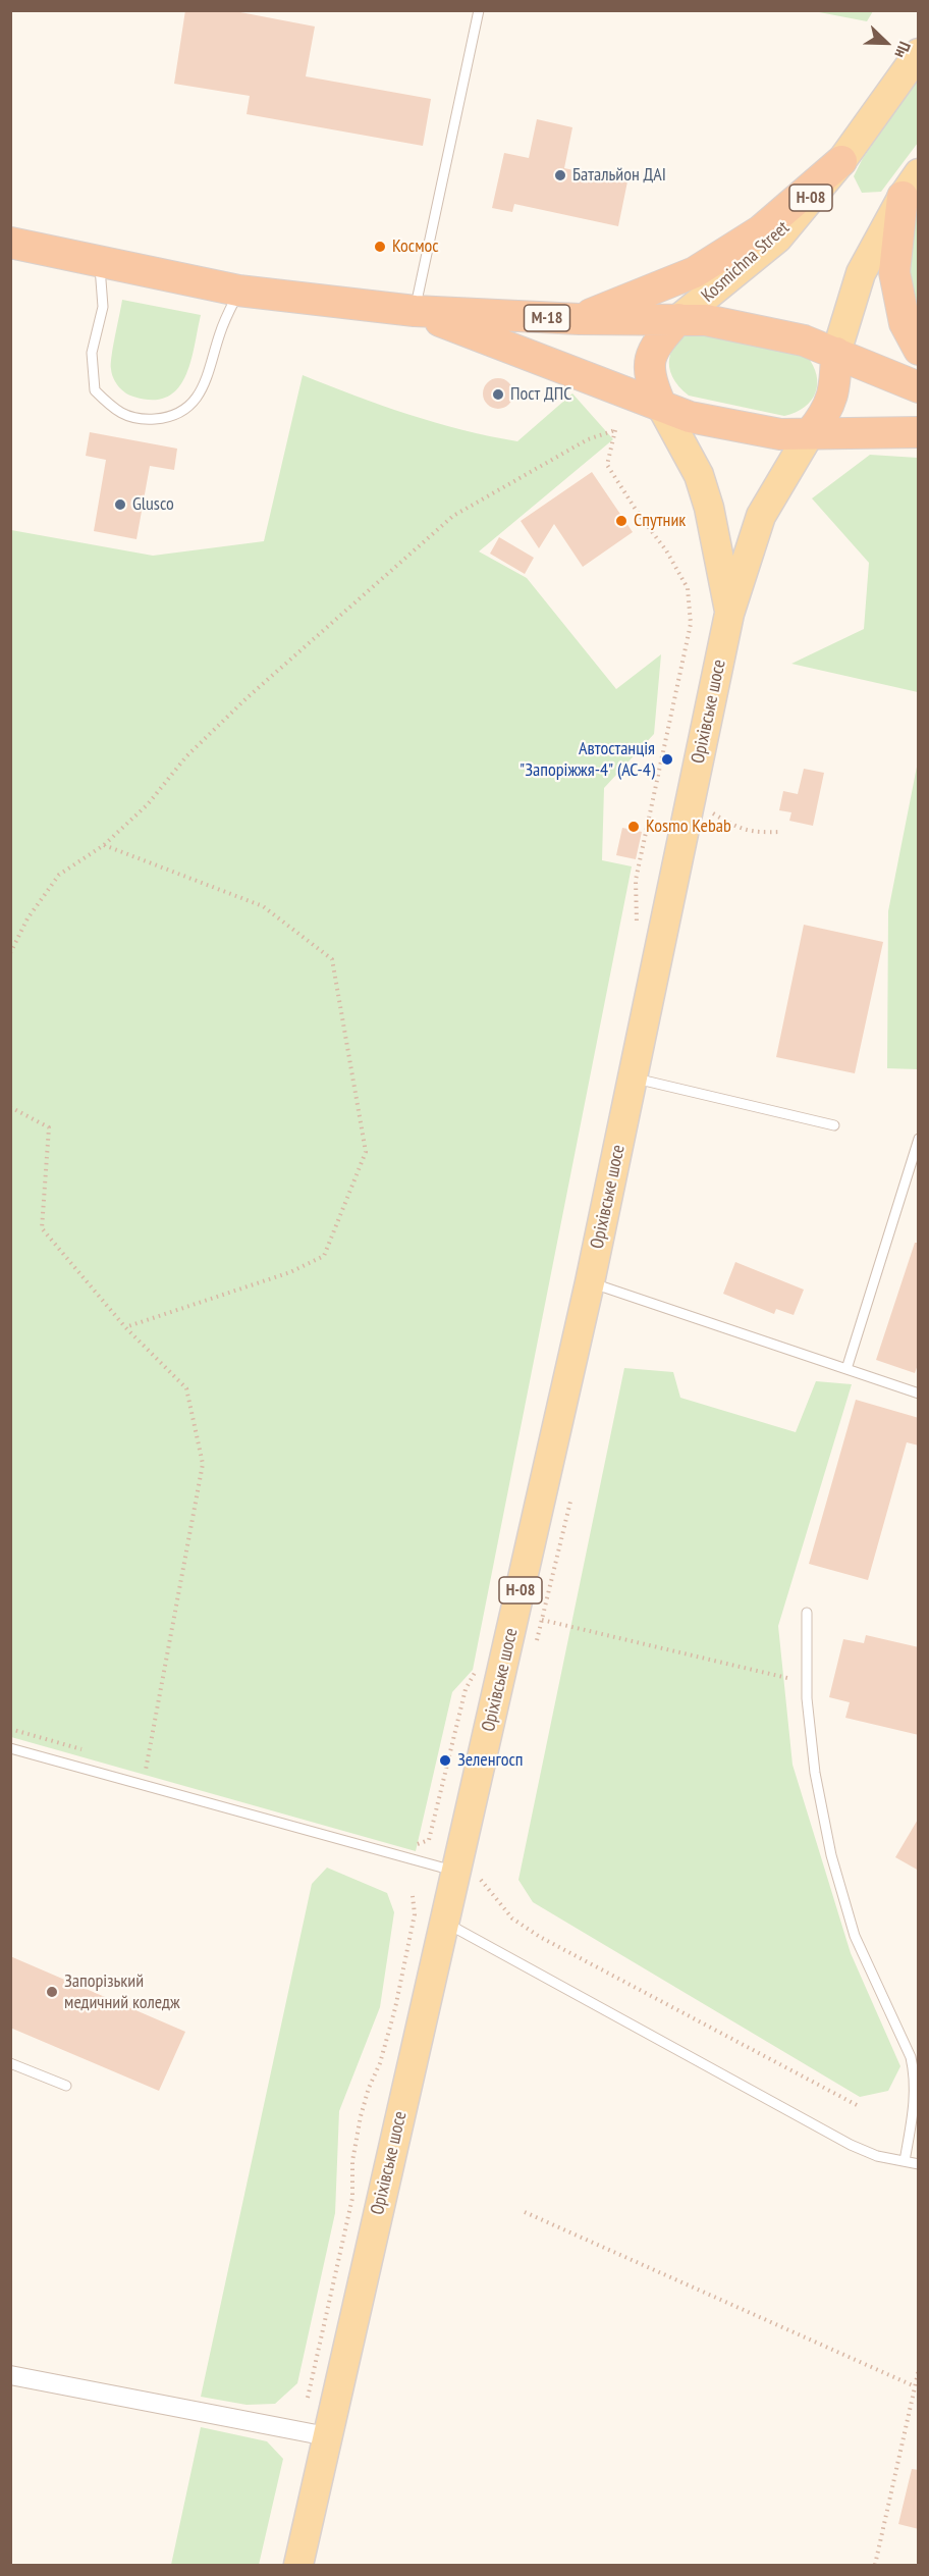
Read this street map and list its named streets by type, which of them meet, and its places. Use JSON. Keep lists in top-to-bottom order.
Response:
{
  "streets": {
    "highway": ["Н-08", "М-18"],
    "main road": ["Kosmichna Street", "Оріхівське шосе"]
  },
  "crossings": [
    ["Н-08", "Kosmichna Street"],
    ["Н-08", "М-18"],
    ["Н-08", "Оріхівське шосе"],
    ["Kosmichna Street", "М-18"],
    ["М-18", "Оріхівське шосе"]
  ],
  "places": [
    "Батальйон ДАI",
    "Космос",
    "Пост ДПС",
    "Glusco",
    "Спутник",
    "Автостанція \"Запоріжжя-4\" (АС-4)",
    "Kosmo Kebab",
    "Зеленгосп",
    "Запорізький медичний коледж"
  ],
  "north": "bottom right"
}
